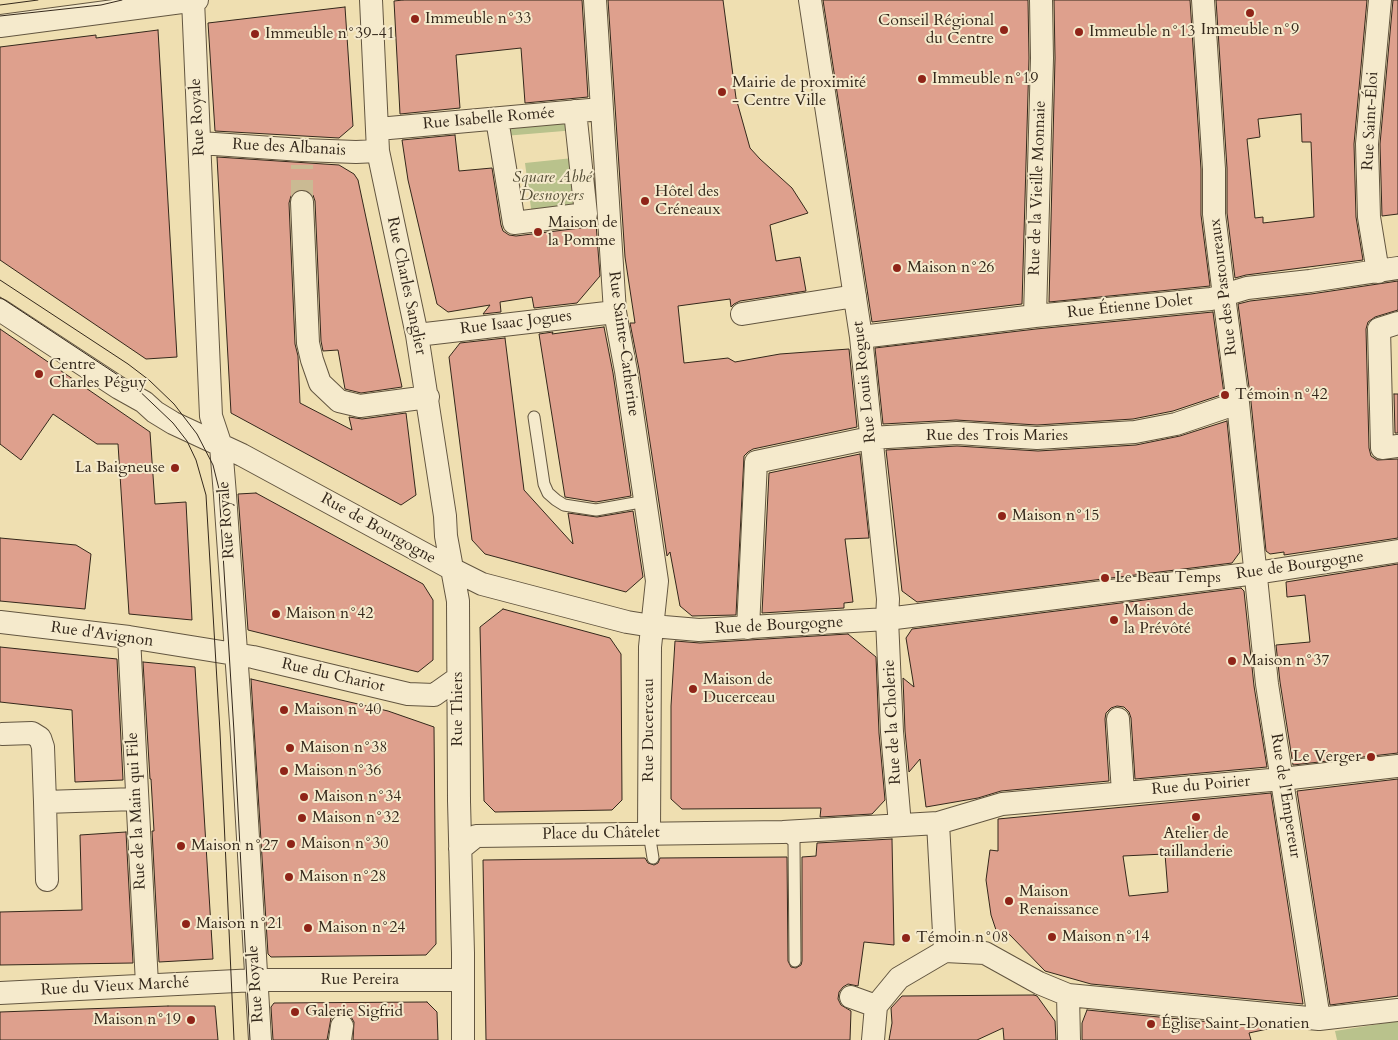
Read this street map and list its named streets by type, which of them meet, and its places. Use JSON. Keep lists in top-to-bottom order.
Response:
{
  "streets": {
    "street": [
      "Rue Royale",
      "Rue Isabelle Romée",
      "Rue Saint-Éloi",
      "Rue des Albanais",
      "Rue de la Vieille Monnaie",
      "Rue Charles Sanglier",
      "Rue des Pastoureaux",
      "Rue Étienne Dolet",
      "Rue Isaac Jogues",
      "Rue Sainte-Catherine",
      "Rue Louis Roguet",
      "Rue des Trois Maries",
      "Rue de Bourgogne",
      "Rue d'Avignon",
      "Rue du Chariot",
      "Rue Thiers",
      "Rue de la Cholerie",
      "Rue Ducerceau",
      "Rue du Poirier",
      "Rue de l'Empereur",
      "Rue de la Main qui File",
      "Place du Châtelet",
      "Rue Pereira",
      "Rue du Vieux Marché"
    ]
  },
  "crossings": [
    ["Rue Royale", "Rue des Albanais"],
    ["Rue Royale", "Rue de Bourgogne"],
    ["Rue Royale", "Rue du Chariot"],
    ["Rue Royale", "Rue Pereira"],
    ["Rue Isabelle Romée", "Rue des Albanais"],
    ["Rue Isabelle Romée", "Rue Charles Sanglier"],
    ["Rue Isabelle Romée", "Rue Sainte-Catherine"],
    ["Rue Saint-Éloi", "Rue Étienne Dolet"],
    ["Rue des Albanais", "Rue Charles Sanglier"],
    ["Rue de la Vieille Monnaie", "Rue Étienne Dolet"],
    ["Rue Charles Sanglier", "Rue Isaac Jogues"],
    ["Rue Charles Sanglier", "Rue de Bourgogne"],
    ["Rue Charles Sanglier", "Rue Thiers"],
    ["Rue des Pastoureaux", "Rue Étienne Dolet"],
    ["Rue des Pastoureaux", "Rue des Trois Maries"],
    ["Rue des Pastoureaux", "Rue de Bourgogne"],
    ["Rue des Pastoureaux", "Rue de l'Empereur"],
    ["Rue Étienne Dolet", "Rue Louis Roguet"],
    ["Rue Isaac Jogues", "Rue Sainte-Catherine"],
    ["Rue Sainte-Catherine", "Rue de Bourgogne"],
    ["Rue Sainte-Catherine", "Rue Ducerceau"],
    ["Rue Louis Roguet", "Rue des Trois Maries"],
    ["Rue Louis Roguet", "Rue de Bourgogne"],
    ["Rue Louis Roguet", "Rue de la Cholerie"],
    ["Rue des Trois Maries", "Rue de Bourgogne"],
    ["Rue de Bourgogne", "Rue Thiers"],
    ["Rue de Bourgogne", "Rue de la Cholerie"],
    ["Rue de Bourgogne", "Rue Ducerceau"],
    ["Rue de Bourgogne", "Rue de l'Empereur"],
    ["Rue d'Avignon", "Rue du Chariot"],
    ["Rue d'Avignon", "Rue de la Main qui File"],
    ["Rue du Chariot", "Rue Thiers"],
    ["Rue Thiers", "Place du Châtelet"],
    ["Rue de la Cholerie", "Place du Châtelet"],
    ["Rue Ducerceau", "Place du Châtelet"],
    ["Rue du Poirier", "Rue de l'Empereur"],
    ["Rue du Poirier", "Place du Châtelet"],
    ["Rue de la Main qui File", "Rue du Vieux Marché"],
    ["Rue Pereira", "Rue du Vieux Marché"]
  ],
  "parks": ["Square Abbé Desnoyers"],
  "places": [
    "Immeuble n°9",
    "Immeuble n°33",
    "Conseil Régional du Centre",
    "Immeuble n°13",
    "Immeuble n°39-41",
    "Immeuble n°19",
    "Mairie de proximité - Centre Ville",
    "Hôtel des Créneaux",
    "Maison de la Pomme",
    "Maison n°26",
    "Centre Charles Péguy",
    "Témoin n°42",
    "La Baigneuse",
    "Maison n°15",
    "Le Beau Temps",
    "Maison n°42",
    "Maison de la Prévôté",
    "Maison n°37",
    "Maison de Ducerceau",
    "Maison n°40",
    "Maison n°38",
    "Le Verger",
    "Maison n°36",
    "Maison n°34",
    "Atelier de taillanderie",
    "Maison n°32",
    "Maison n°30",
    "Maison n°27",
    "Maison n°28",
    "Maison Renaissance",
    "Maison n°21",
    "Maison n°24",
    "Maison n°14",
    "Témoin n°08",
    "Galerie Sigfrid",
    "Maison n°19",
    "Église Saint-Donatien"
  ]
}
